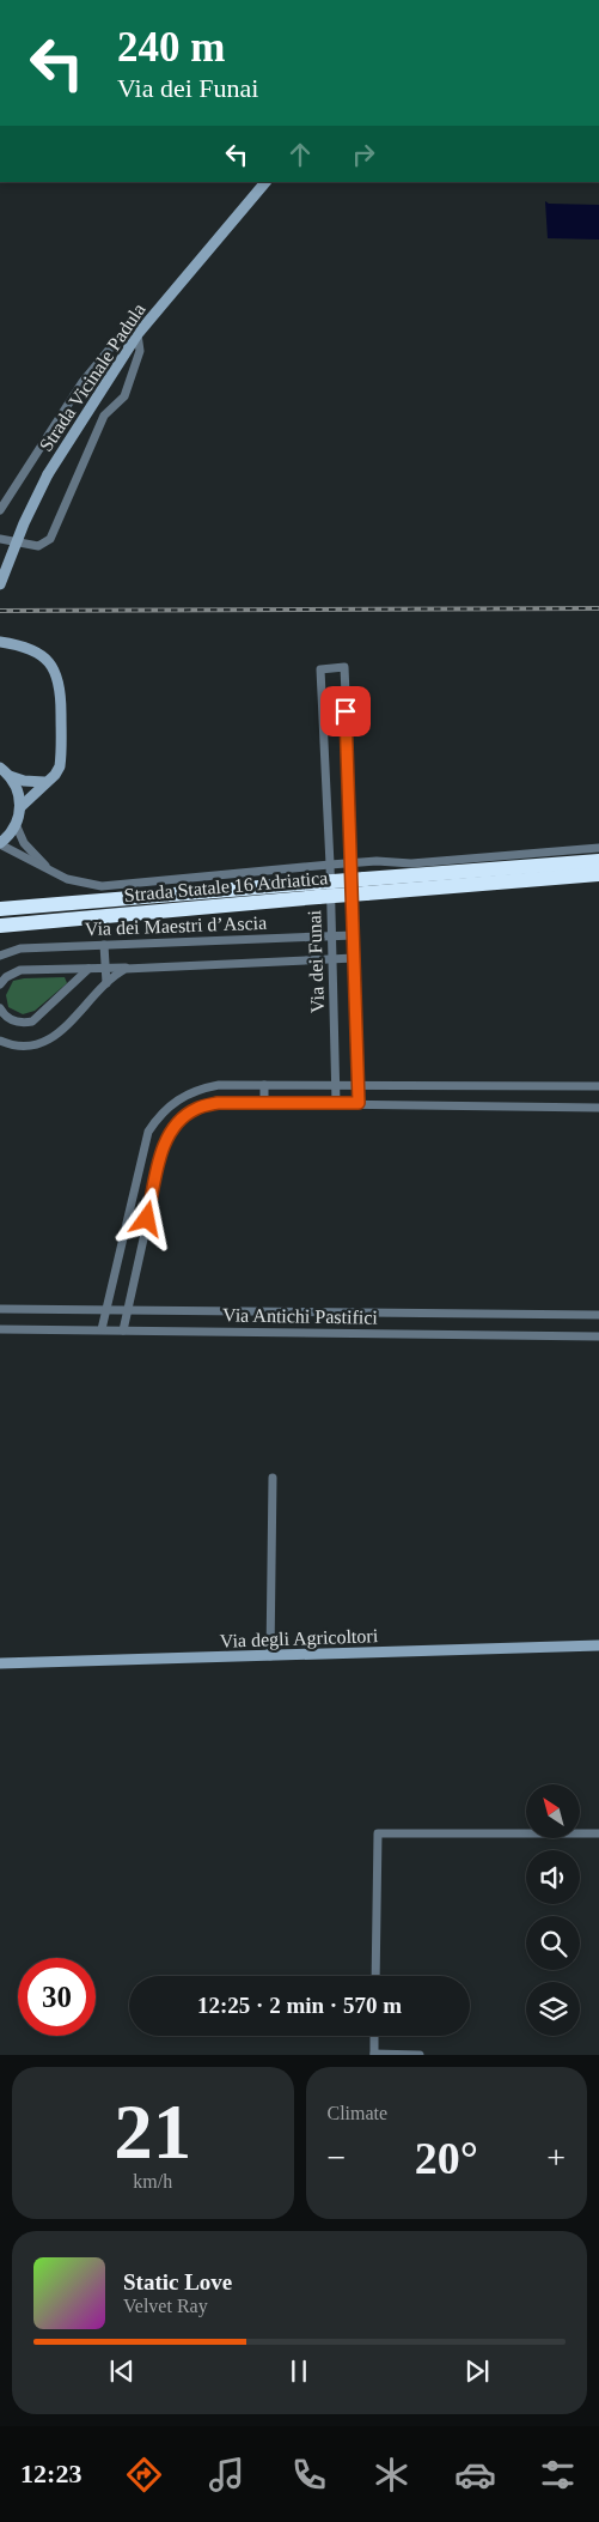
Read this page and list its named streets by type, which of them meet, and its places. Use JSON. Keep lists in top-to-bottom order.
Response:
{
  "streets": {
    "highway": ["Strada Statale 16 Adriatica"],
    "street": [
      "Strada Vicinale Padula",
      "Via dei Maestri d’Ascia",
      "Via dei Funai",
      "Via Antichi Pastifici",
      "Via degli Agricoltori"
    ]
  },
  "crossings": [
    ["Via dei Maestri d’Ascia", "Via dei Funai"]
  ],
  "north": "top left",
  "page": {
    "turn": ["240 m", "Via dei Funai"],
    "limit": "30",
    "trip": "12:25 · 2 min · 570 m",
    "tile": [
      ["21", "km/h"],
      "Climate"
    ],
    "heat": ["−", "20°", "+"],
    "song": ["Static Love", "Velvet Ray"],
    "tabs": "12:23"
  }
}
